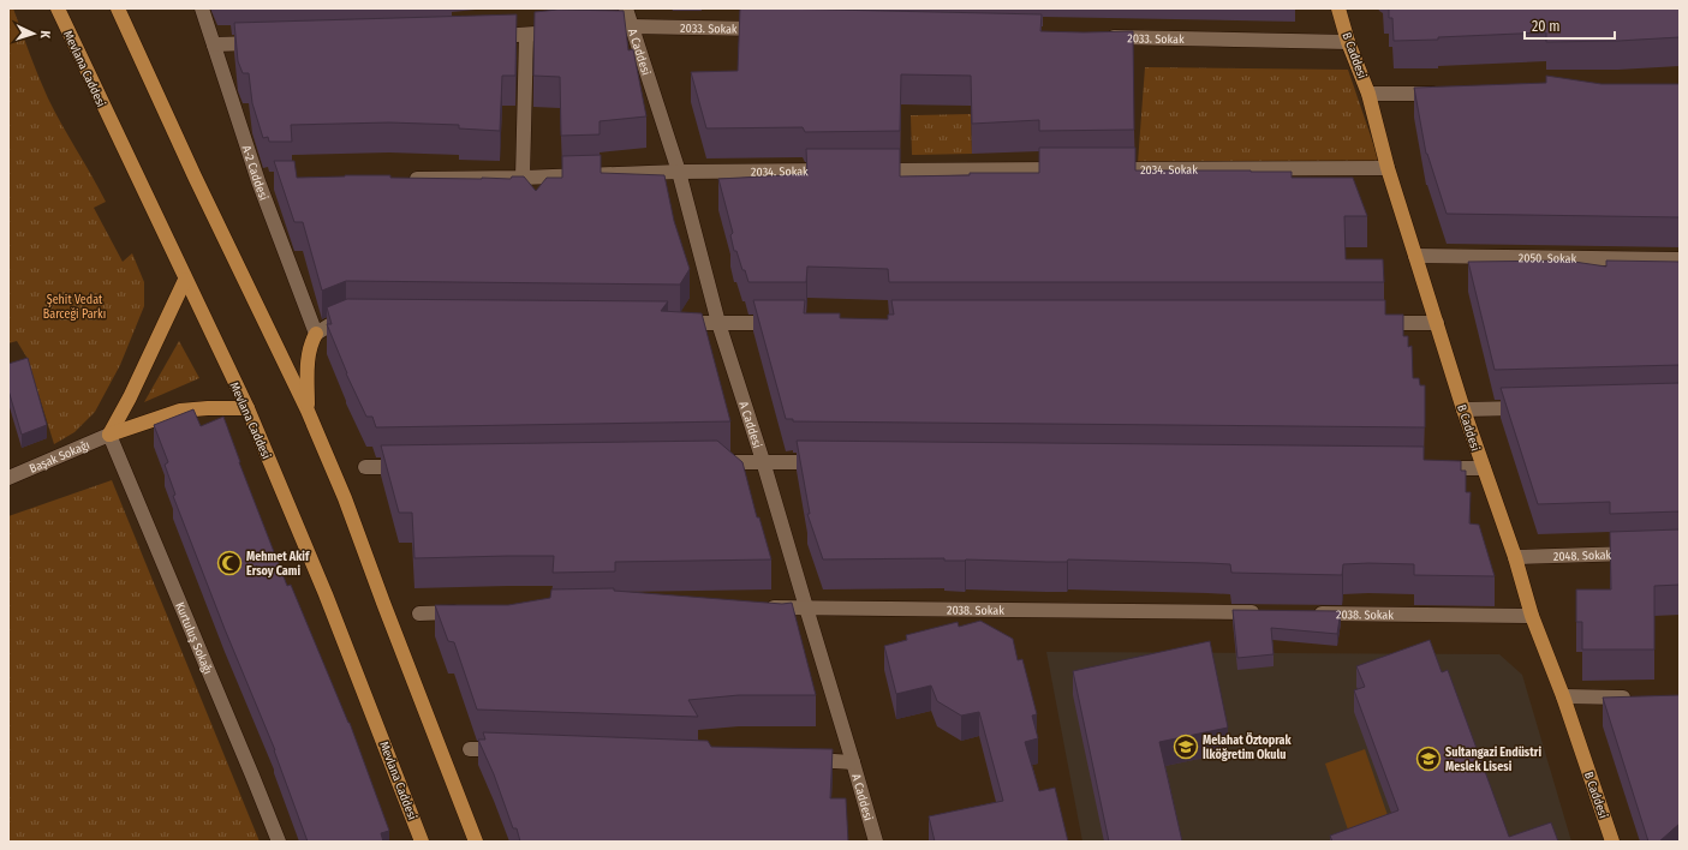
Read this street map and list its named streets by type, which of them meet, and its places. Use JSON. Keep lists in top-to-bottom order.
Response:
{
  "streets": {
    "main road": ["B Caddesi", "Mevlana Caddesi"],
    "street": [
      "2033. Sokak",
      "A Caddesi",
      "2034. Sokak",
      "A-2 Caddesi",
      "2050. Sokak",
      "Başak Sokağı",
      "2048. Sokak",
      "2038. Sokak",
      "Kurtuluş Sokağı"
    ]
  },
  "crossings": [
    ["2033. Sokak", "A Caddesi"],
    ["2033. Sokak", "B Caddesi"],
    ["A Caddesi", "2034. Sokak"],
    ["A Caddesi", "2038. Sokak"],
    ["B Caddesi", "2034. Sokak"],
    ["B Caddesi", "2050. Sokak"],
    ["B Caddesi", "2048. Sokak"],
    ["B Caddesi", "2038. Sokak"],
    ["Başak Sokağı", "Kurtuluş Sokağı"]
  ],
  "parks": ["Şehit Vedat Barceği Parkı"],
  "places": {
    "mosque": ["Mehmet Akif Ersoy Cami"],
    "school or university": ["Melahat Öztoprak İlköğretim Okulu", "Sultangazi Endüstri Meslek Lisesi"]
  },
  "scale_bar": "20 m",
  "north": "right"
}
